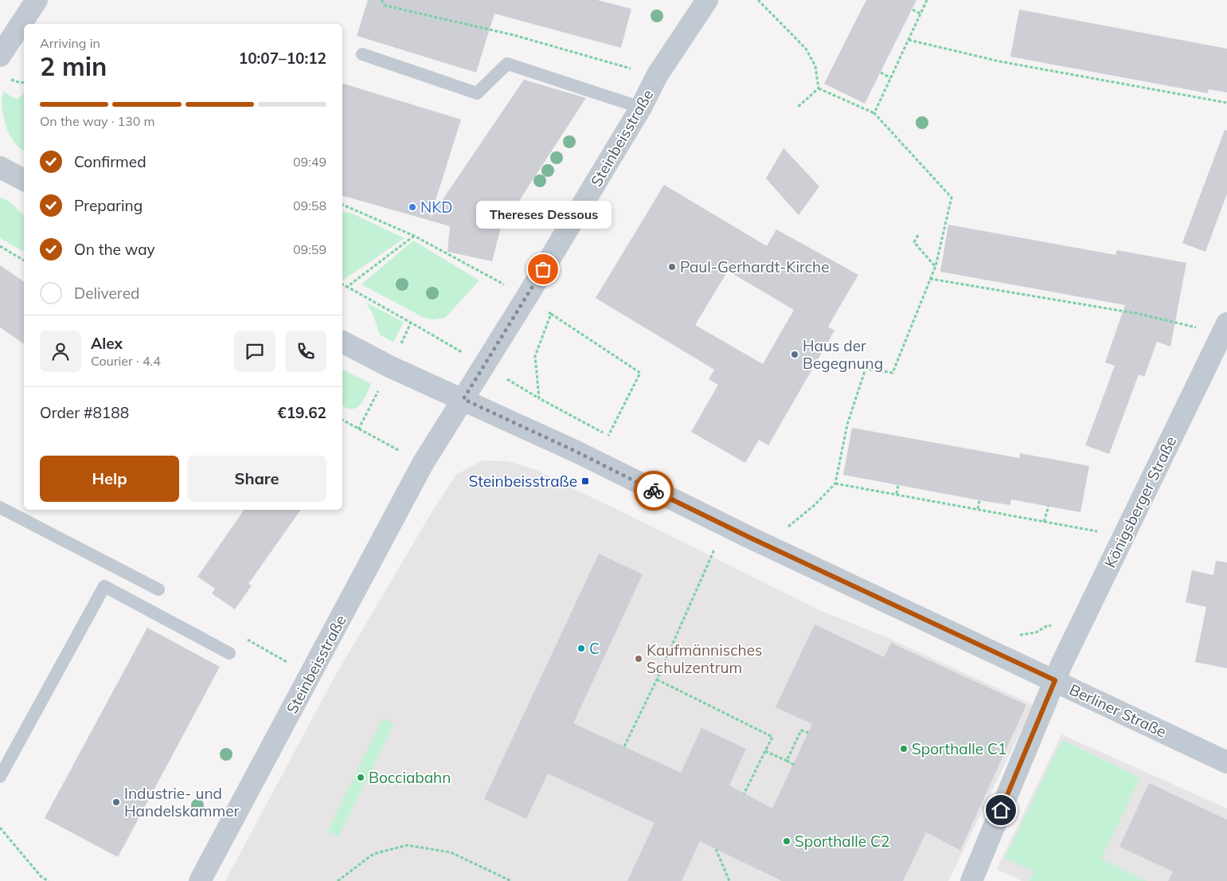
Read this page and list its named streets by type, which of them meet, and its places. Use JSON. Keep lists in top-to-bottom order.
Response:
{
  "streets": {
    "street": ["Steinbeisstraße", "Königsberger Straße", "Berliner Straße"]
  },
  "crossings": [
    ["Steinbeisstraße", "Berliner Straße"],
    ["Königsberger Straße", "Berliner Straße"]
  ],
  "places": {
    "other": [
      "NKD",
      "Paul-Gerhardt-Kirche",
      "Thereses Dessous",
      "Haus der Begegnung",
      "C",
      "Kaufmännisches Schulzentrum",
      "Sporthalle C1",
      "Bocciabahn",
      "Industrie- und Handelskammer",
      "Sporthalle C2"
    ],
    "transit": ["Steinbeisstraße"]
  },
  "page": {
    "heading": ["2 min", "Arriving in", "10:07–10:12"],
    "panel": [
      "Alex",
      "Courier · 4.4",
      "Order #8188",
      "€19.62"
    ],
    "bar": "On the way · 130 m",
    "list": [
      ["Confirmed", "09:49"],
      ["Preparing", "09:58"],
      ["On the way", "09:59"],
      "Delivered"
    ],
    "bubble": "Thereses Dessous",
    "buttons": ["Help", "Share"]
  }
}
